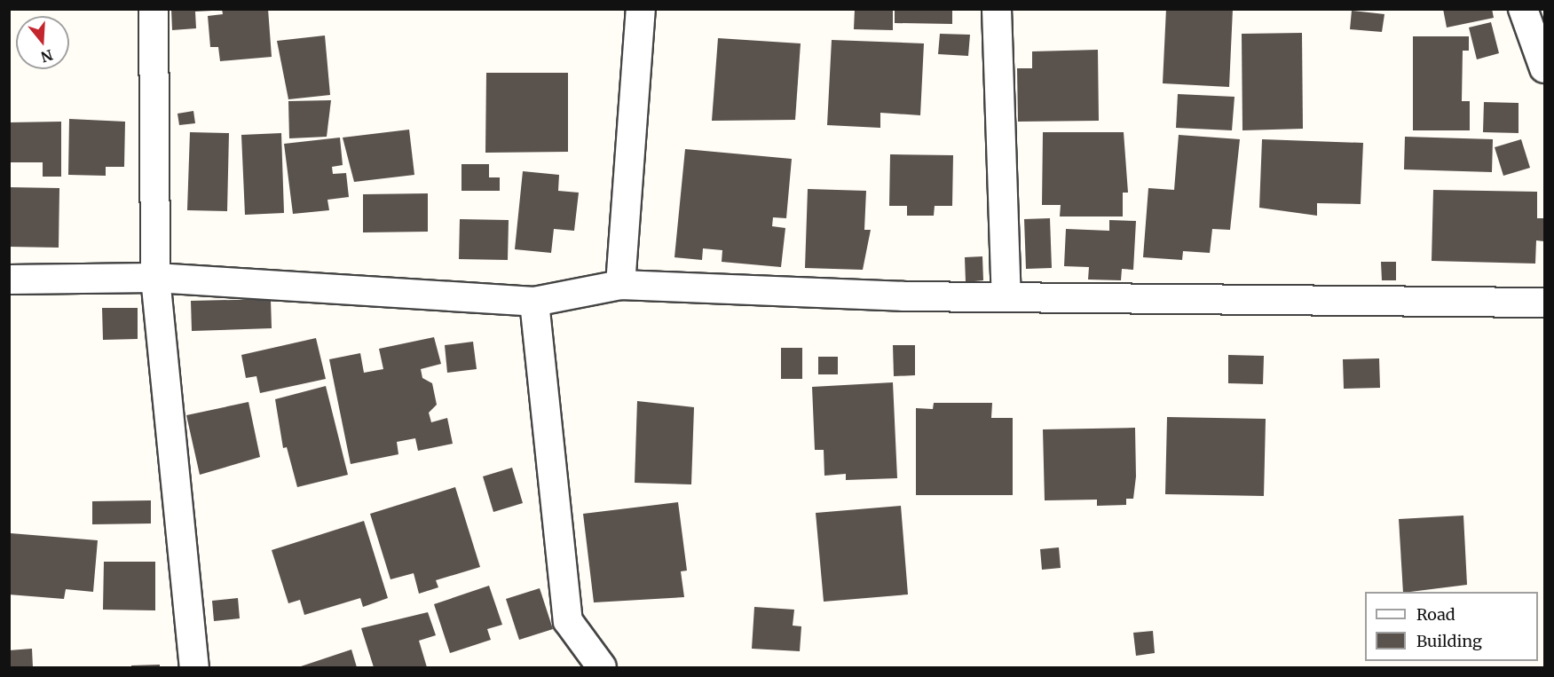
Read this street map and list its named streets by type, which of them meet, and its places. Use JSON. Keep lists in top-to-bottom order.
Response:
{
  "legend": ["Road", "Building"],
  "north": "bottom"
}
